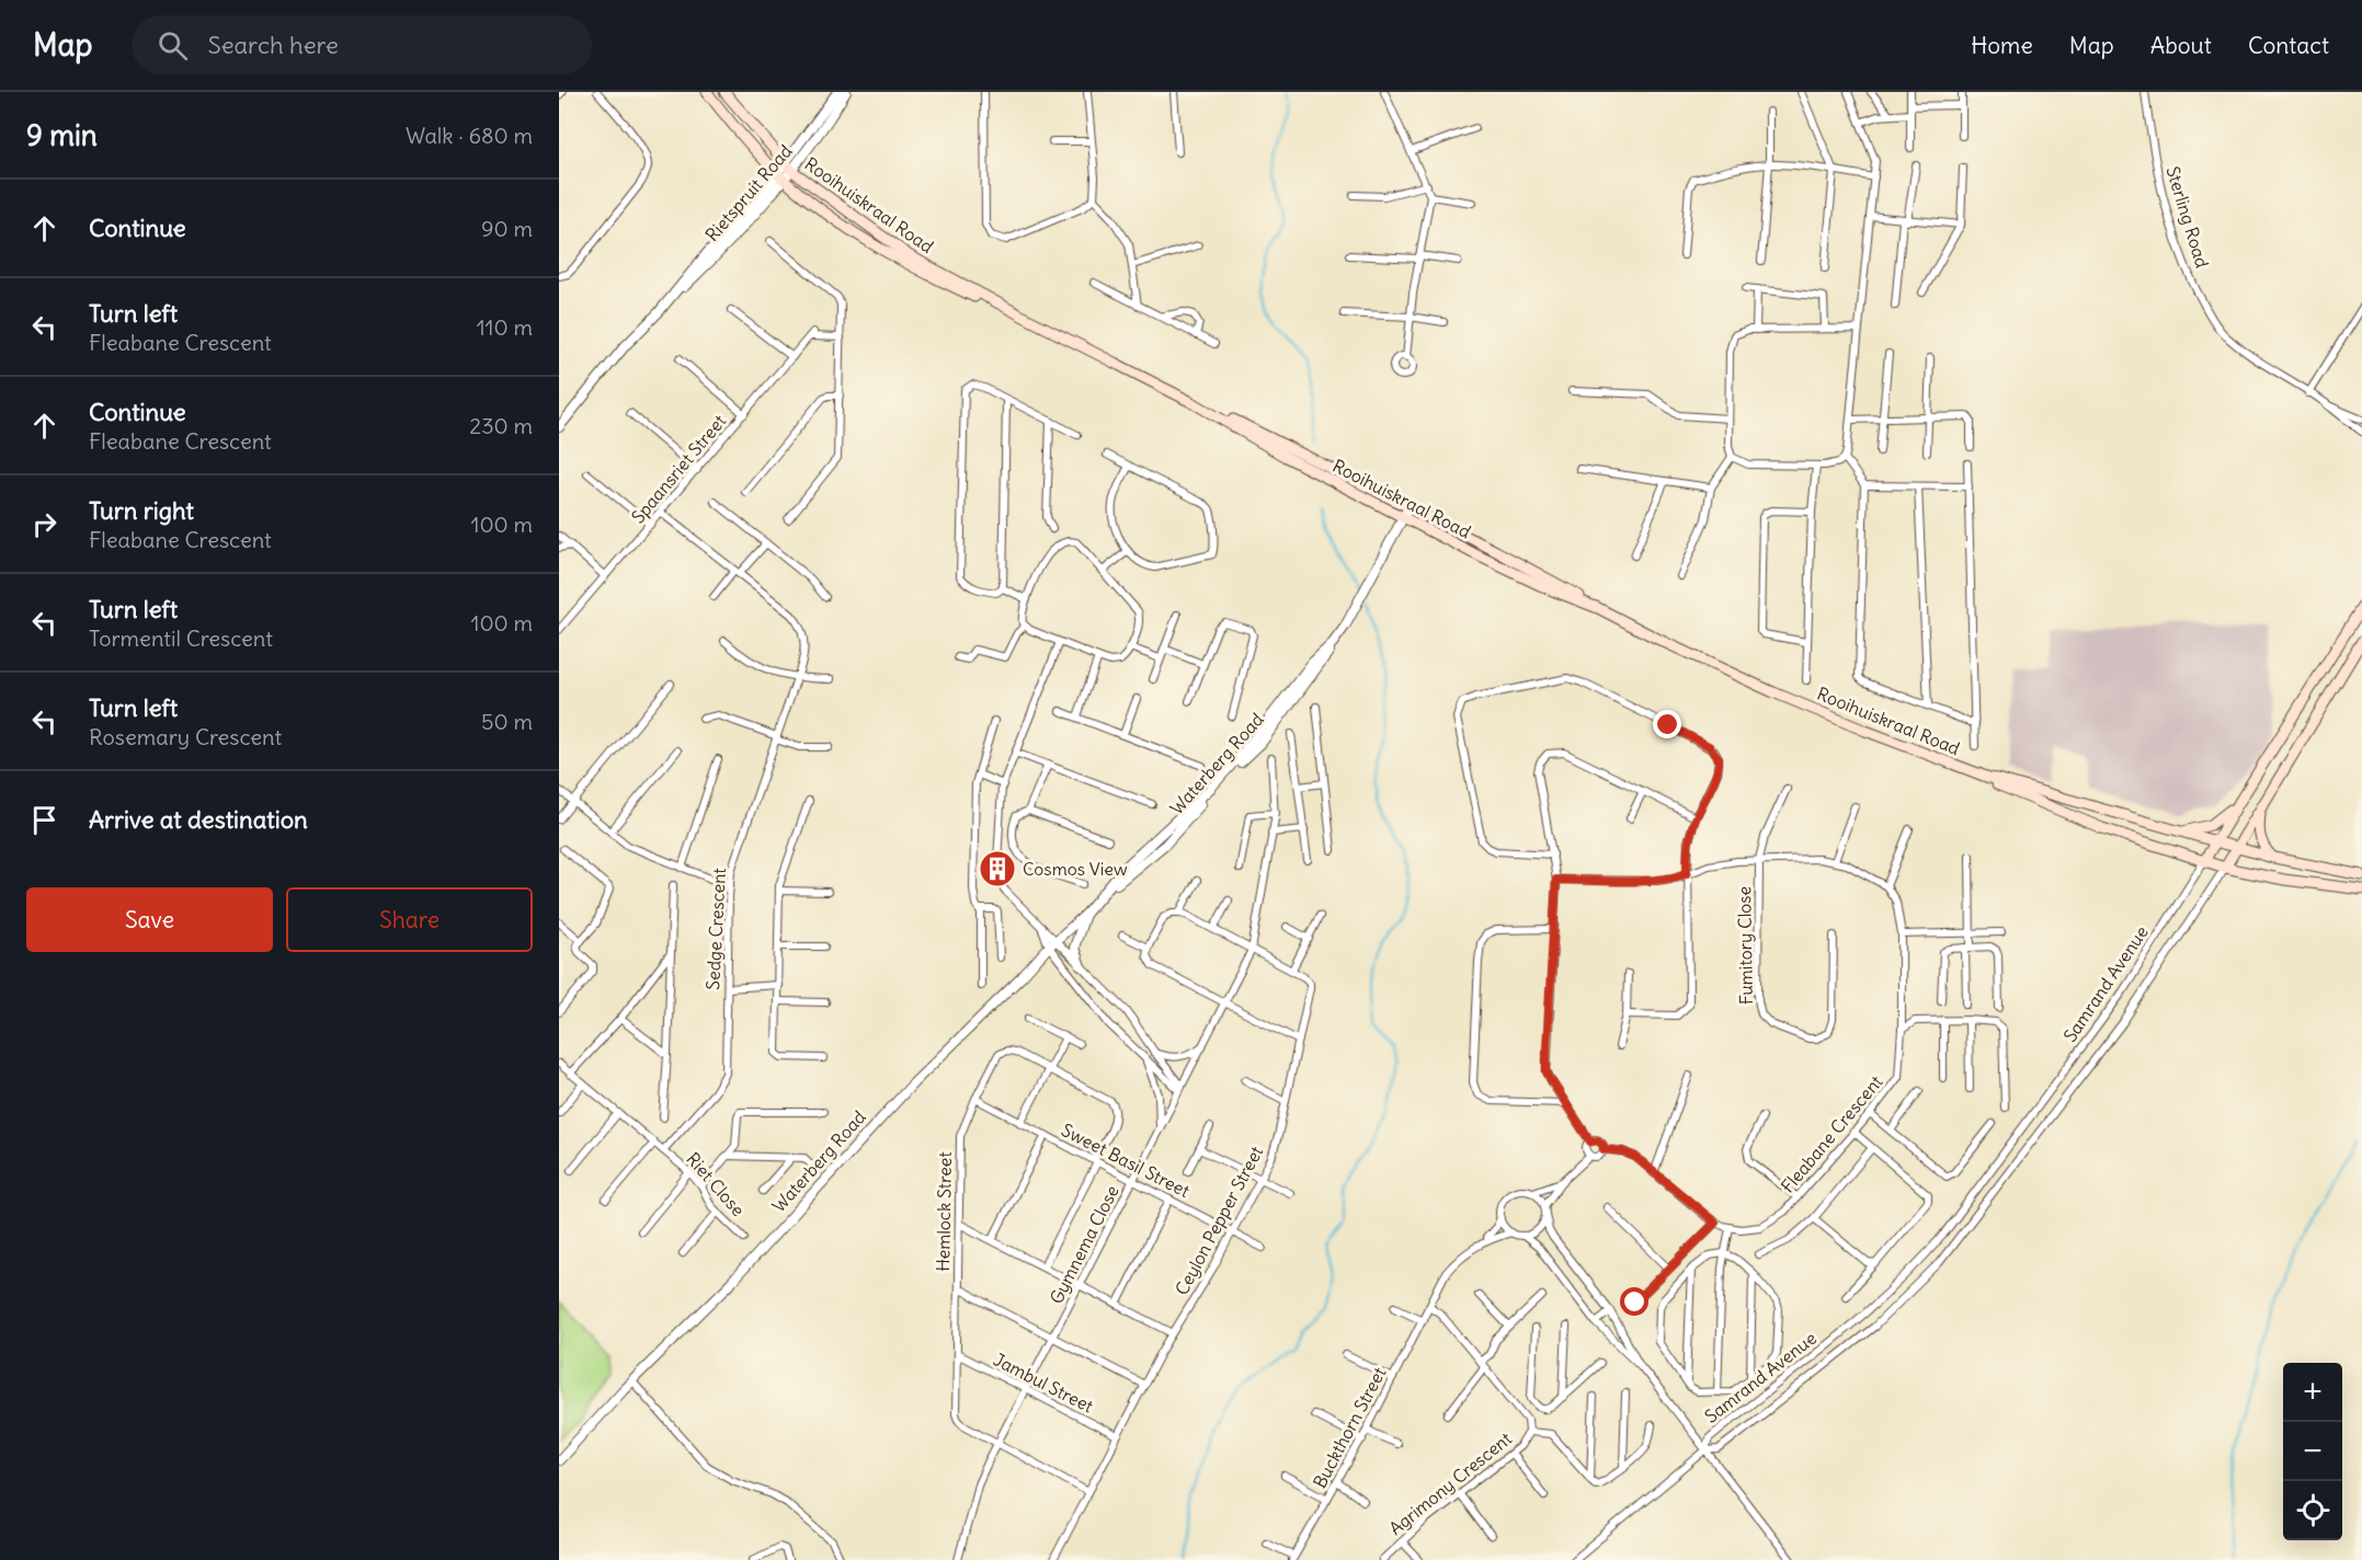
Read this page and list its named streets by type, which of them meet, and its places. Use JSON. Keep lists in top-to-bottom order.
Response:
{
  "streets": {
    "main road": ["Rooihuiskraal Road", "Samrand Avenue"],
    "street": [
      "Rietspruit Road",
      "Sterling Road",
      "Spaansriet Street",
      "Waterberg Road",
      "Sedge Crescent",
      "Fumitory Close",
      "Fleabane Crescent",
      "Sweet Basil Street",
      "Riet Close",
      "Hemlock Street",
      "Ceylon Pepper Street",
      "Gymnema Close",
      "Jambul Street",
      "Buckthorn Street",
      "Agrimony Crescent"
    ]
  },
  "crossings": [
    ["Rietspruit Road", "Rooihuiskraal Road"],
    ["Rooihuiskraal Road", "Waterberg Road"],
    ["Rooihuiskraal Road", "Samrand Avenue"],
    ["Spaansriet Street", "Sedge Crescent"],
    ["Sedge Crescent", "Riet Close"],
    ["Sweet Basil Street", "Hemlock Street"],
    ["Sweet Basil Street", "Ceylon Pepper Street"],
    ["Sweet Basil Street", "Gymnema Close"],
    ["Hemlock Street", "Ceylon Pepper Street"],
    ["Hemlock Street", "Gymnema Close"],
    ["Hemlock Street", "Jambul Street"],
    ["Ceylon Pepper Street", "Jambul Street"],
    ["Gymnema Close", "Jambul Street"],
    ["Buckthorn Street", "Agrimony Crescent"]
  ],
  "places": {
    "building": ["Cosmos View"]
  },
  "page": {
    "header": "Map",
    "search": "Search here",
    "nav": [
      "Home",
      "Map",
      "About",
      "Contact"
    ],
    "heading": ["9 min", "Walk · 680 m"],
    "list": [
      ["Continue", "90 m"],
      ["Turn left", "Fleabane Crescent", "110 m"],
      ["Continue", "Fleabane Crescent", "230 m"],
      ["Turn right", "Fleabane Crescent", "100 m"],
      ["Turn left", "Tormentil Crescent", "100 m"],
      ["Turn left", "Rosemary Crescent", "50 m"],
      "Arrive at destination"
    ],
    "buttons": ["Save", "Share"],
    "map_buttons": ["+", "−"]
  }
}
